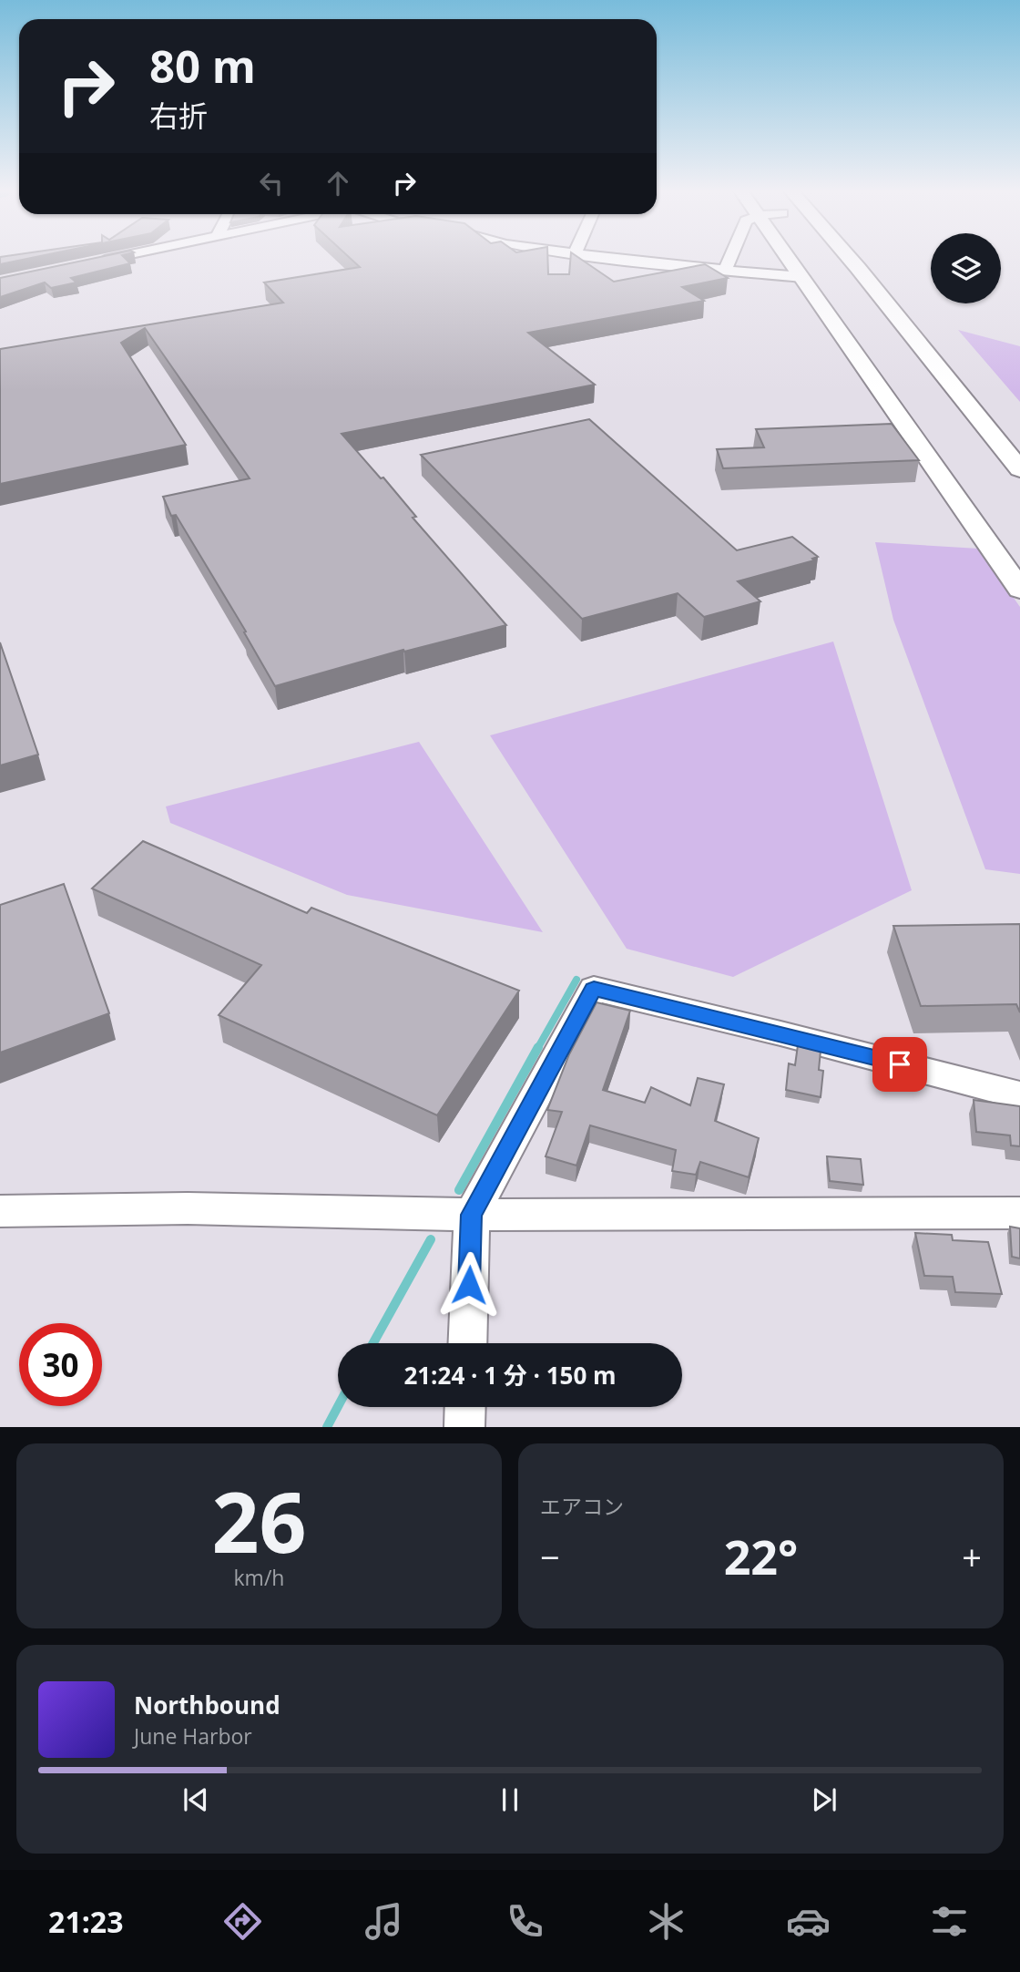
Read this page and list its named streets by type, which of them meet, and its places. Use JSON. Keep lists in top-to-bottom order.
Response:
{
  "page": {
    "turn": ["80 m", "右折"],
    "limit": "30",
    "trip": "21:24 · 1 分 · 150 m",
    "tile": [
      ["26", "km/h"],
      "エアコン"
    ],
    "heat": ["−", "22°", "+"],
    "song": ["Northbound", "June Harbor"],
    "tabs": "21:23"
  }
}
